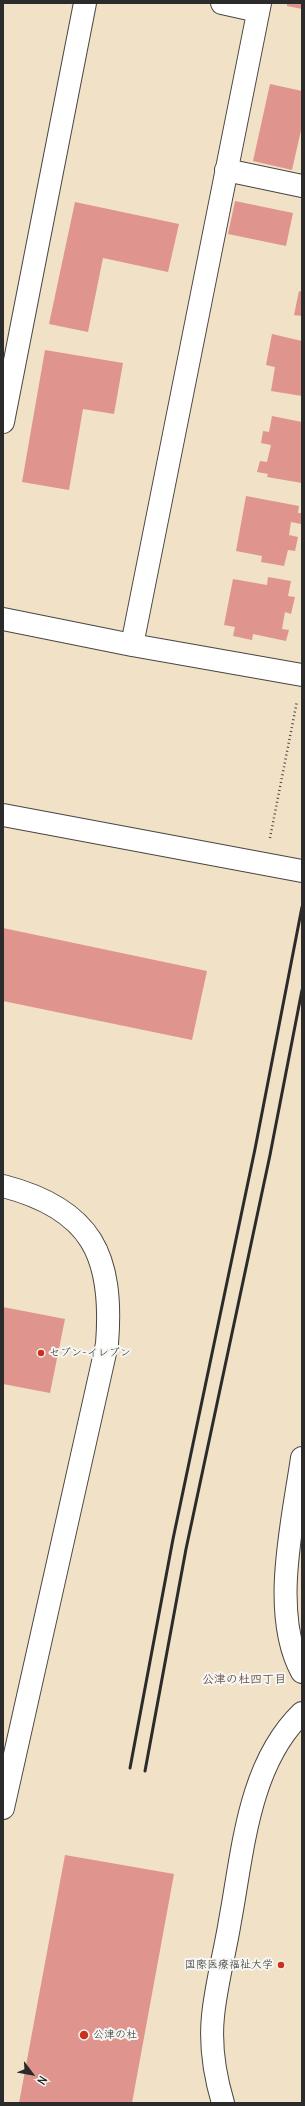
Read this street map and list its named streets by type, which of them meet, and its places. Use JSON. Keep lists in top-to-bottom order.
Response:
{
  "districts": ["公津の杜四丁目"],
  "places": ["セブン-イレブン", "国際医療福祉大学", "公津の杜"],
  "north": "bottom right"
}
